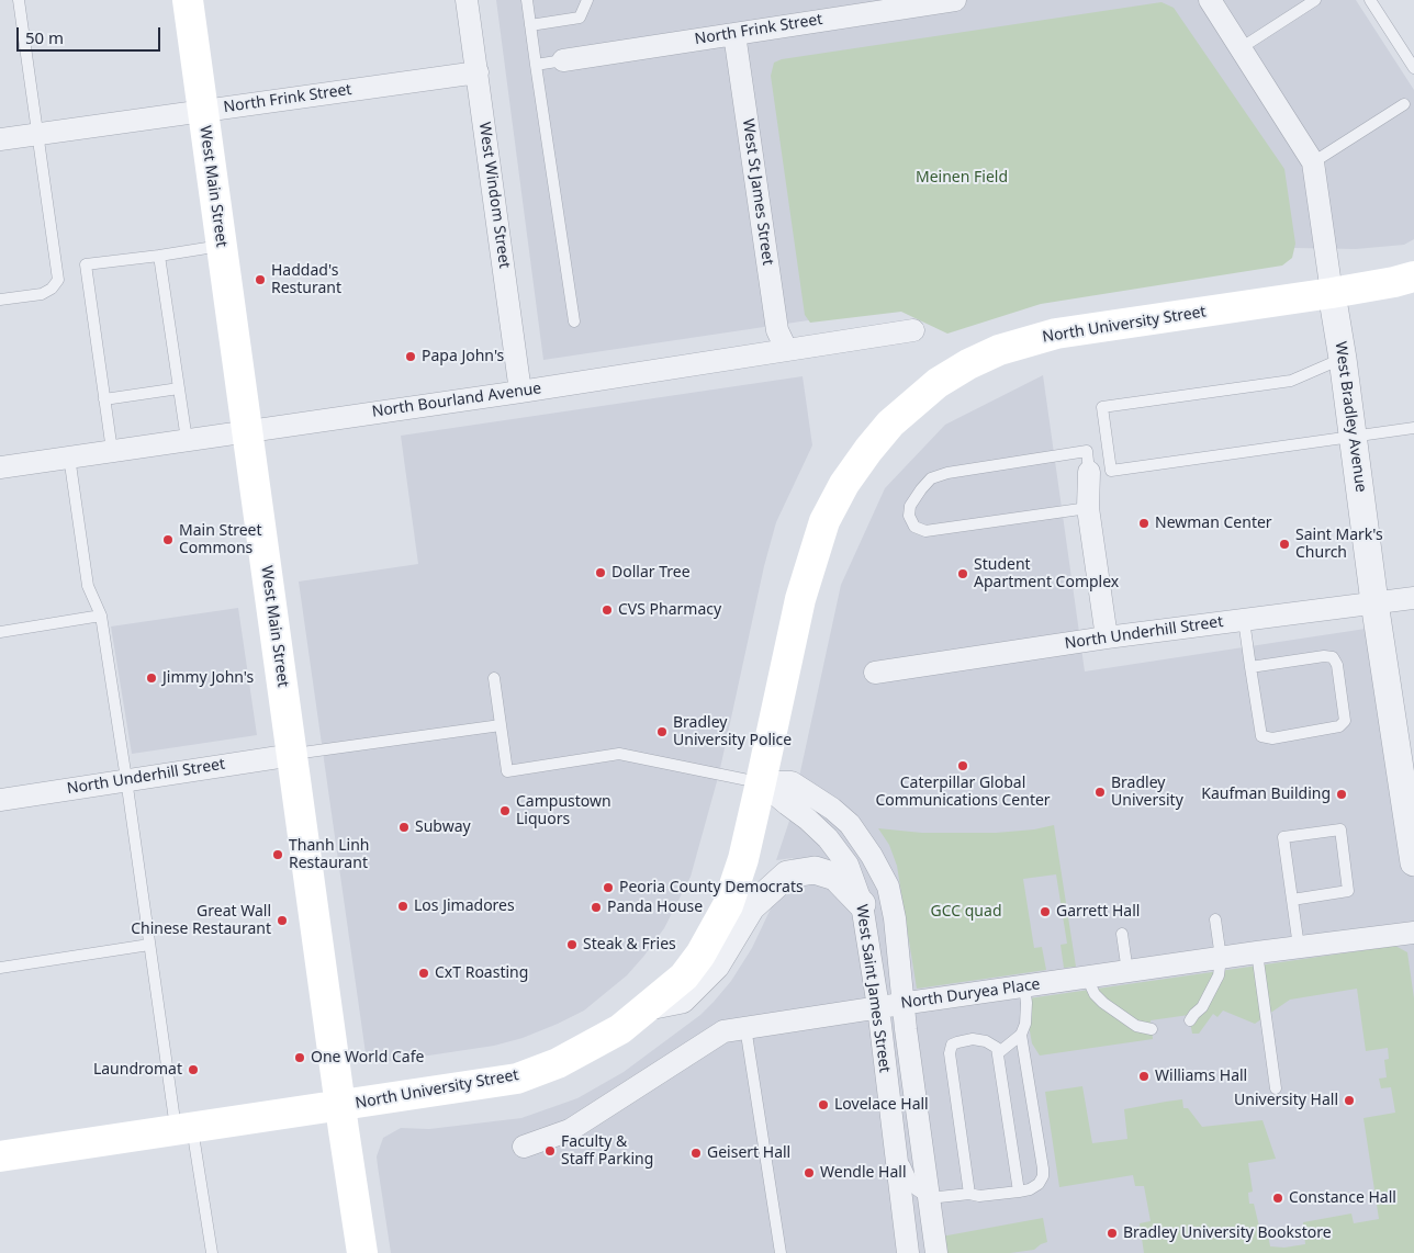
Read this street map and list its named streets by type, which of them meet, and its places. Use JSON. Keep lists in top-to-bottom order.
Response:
{
  "streets": {
    "main road": ["West Main Street", "North University Street"],
    "street": [
      "North Frink Street",
      "West St James Street",
      "West Windom Street",
      "North Bourland Avenue",
      "West Bradley Avenue",
      "North Underhill Street",
      "West Saint James Street",
      "North Duryea Place"
    ]
  },
  "crossings": [
    ["North Frink Street", "West Main Street"],
    ["North Frink Street", "West St James Street"],
    ["North Frink Street", "West Windom Street"],
    ["West Main Street", "North University Street"],
    ["West Main Street", "North Bourland Avenue"],
    ["West Main Street", "North Underhill Street"],
    ["West St James Street", "North Bourland Avenue"],
    ["West Windom Street", "North Bourland Avenue"],
    ["North University Street", "West Bradley Avenue"],
    ["North University Street", "West Saint James Street"],
    ["West Bradley Avenue", "North Underhill Street"],
    ["West Saint James Street", "North Duryea Place"]
  ],
  "parks": ["Meinen Field", "GCC quad"],
  "places": [
    "Haddad's Resturant",
    "Papa John's",
    "Newman Center",
    "Main Street Commons",
    "Saint Mark's Church",
    "Dollar Tree",
    "Student Apartment Complex",
    "CVS Pharmacy",
    "Jimmy John's",
    "Bradley University Police",
    "Caterpillar Global Communications Center",
    "Bradley University",
    "Kaufman Building",
    "Campustown Liquors",
    "Subway",
    "Thanh Linh Restaurant",
    "Peoria County Democrats",
    "Los Jimadores",
    "Panda House",
    "Garrett Hall",
    "Great Wall Chinese Restaurant",
    "Steak & Fries",
    "CxT Roasting",
    "One World Cafe",
    "Laundromat",
    "Williams Hall",
    "University Hall",
    "Lovelace Hall",
    "Faculty & Staff Parking",
    "Geisert Hall",
    "Wendle Hall",
    "Constance Hall",
    "Bradley University Bookstore"
  ],
  "scale_bar": "50 m"
}
